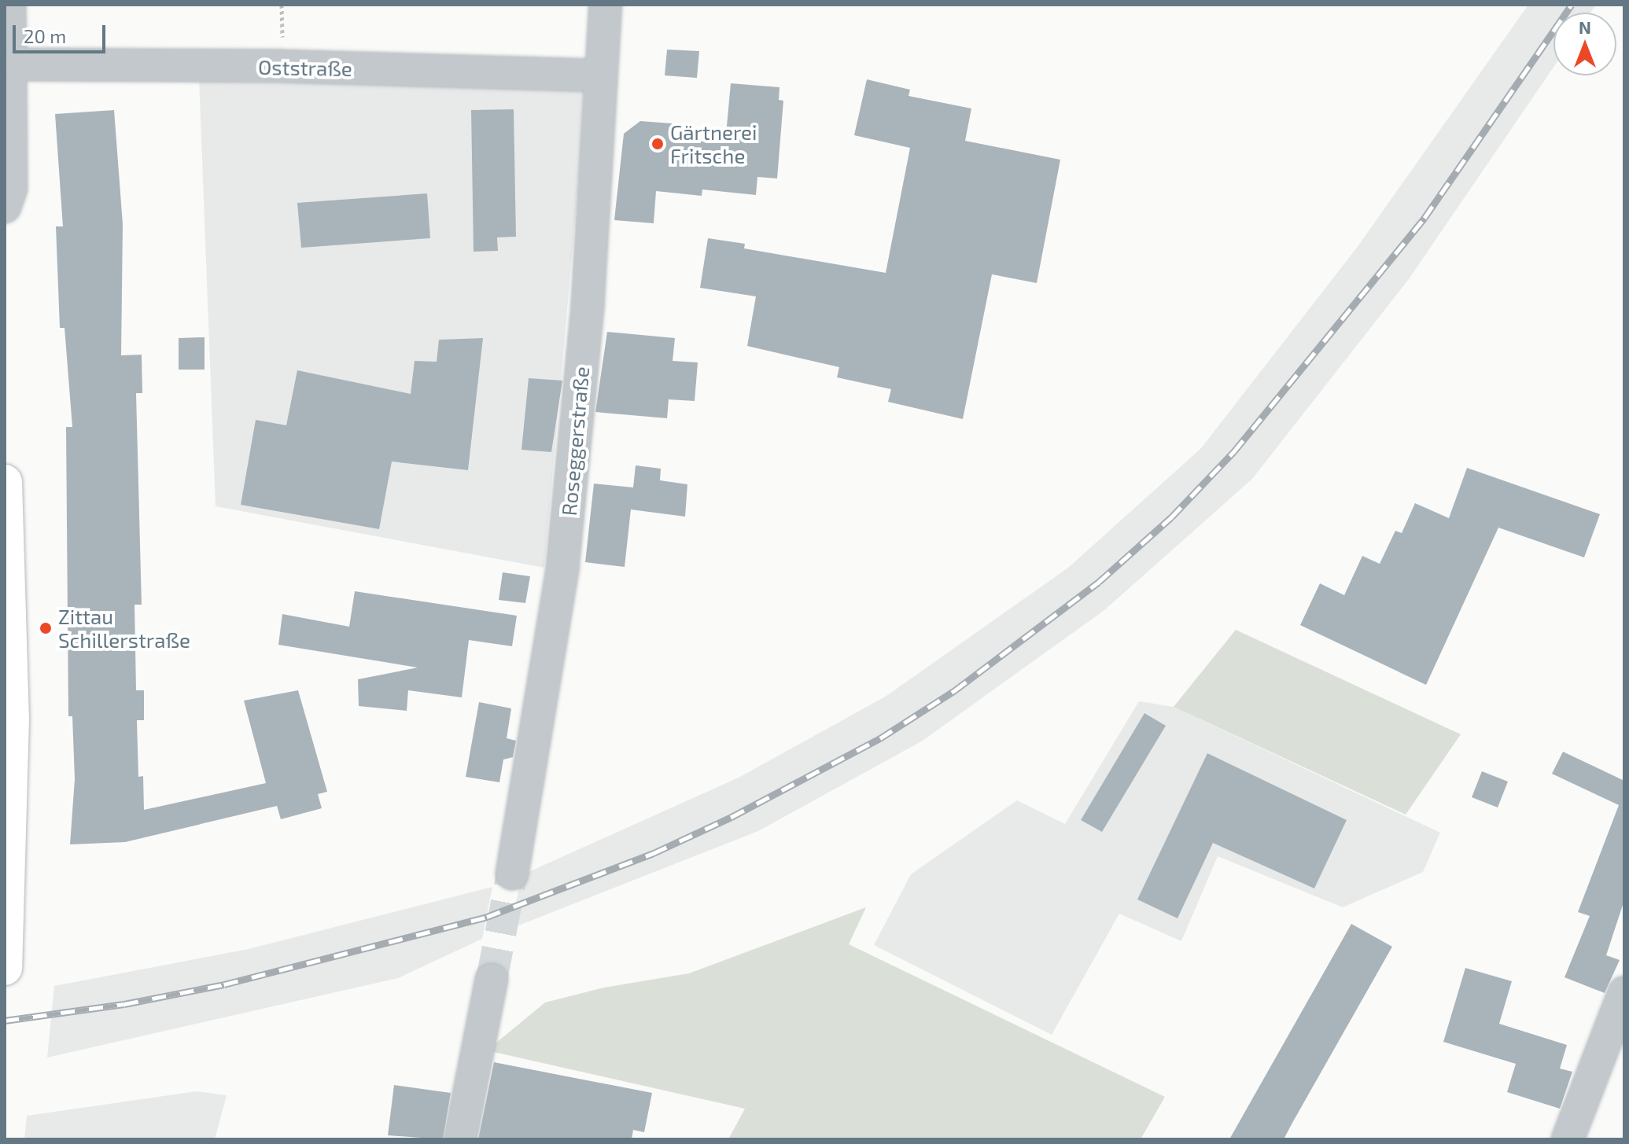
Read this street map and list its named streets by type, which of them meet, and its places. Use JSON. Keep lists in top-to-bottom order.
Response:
{
  "streets": {
    "street": ["Oststraße", "Roseggerstraße"]
  },
  "crossings": [
    ["Oststraße", "Roseggerstraße"]
  ],
  "places": ["Gärtnerei Fritsche", "Zittau Schillerstraße"],
  "scale_bar": "20 m",
  "north": "top"
}
